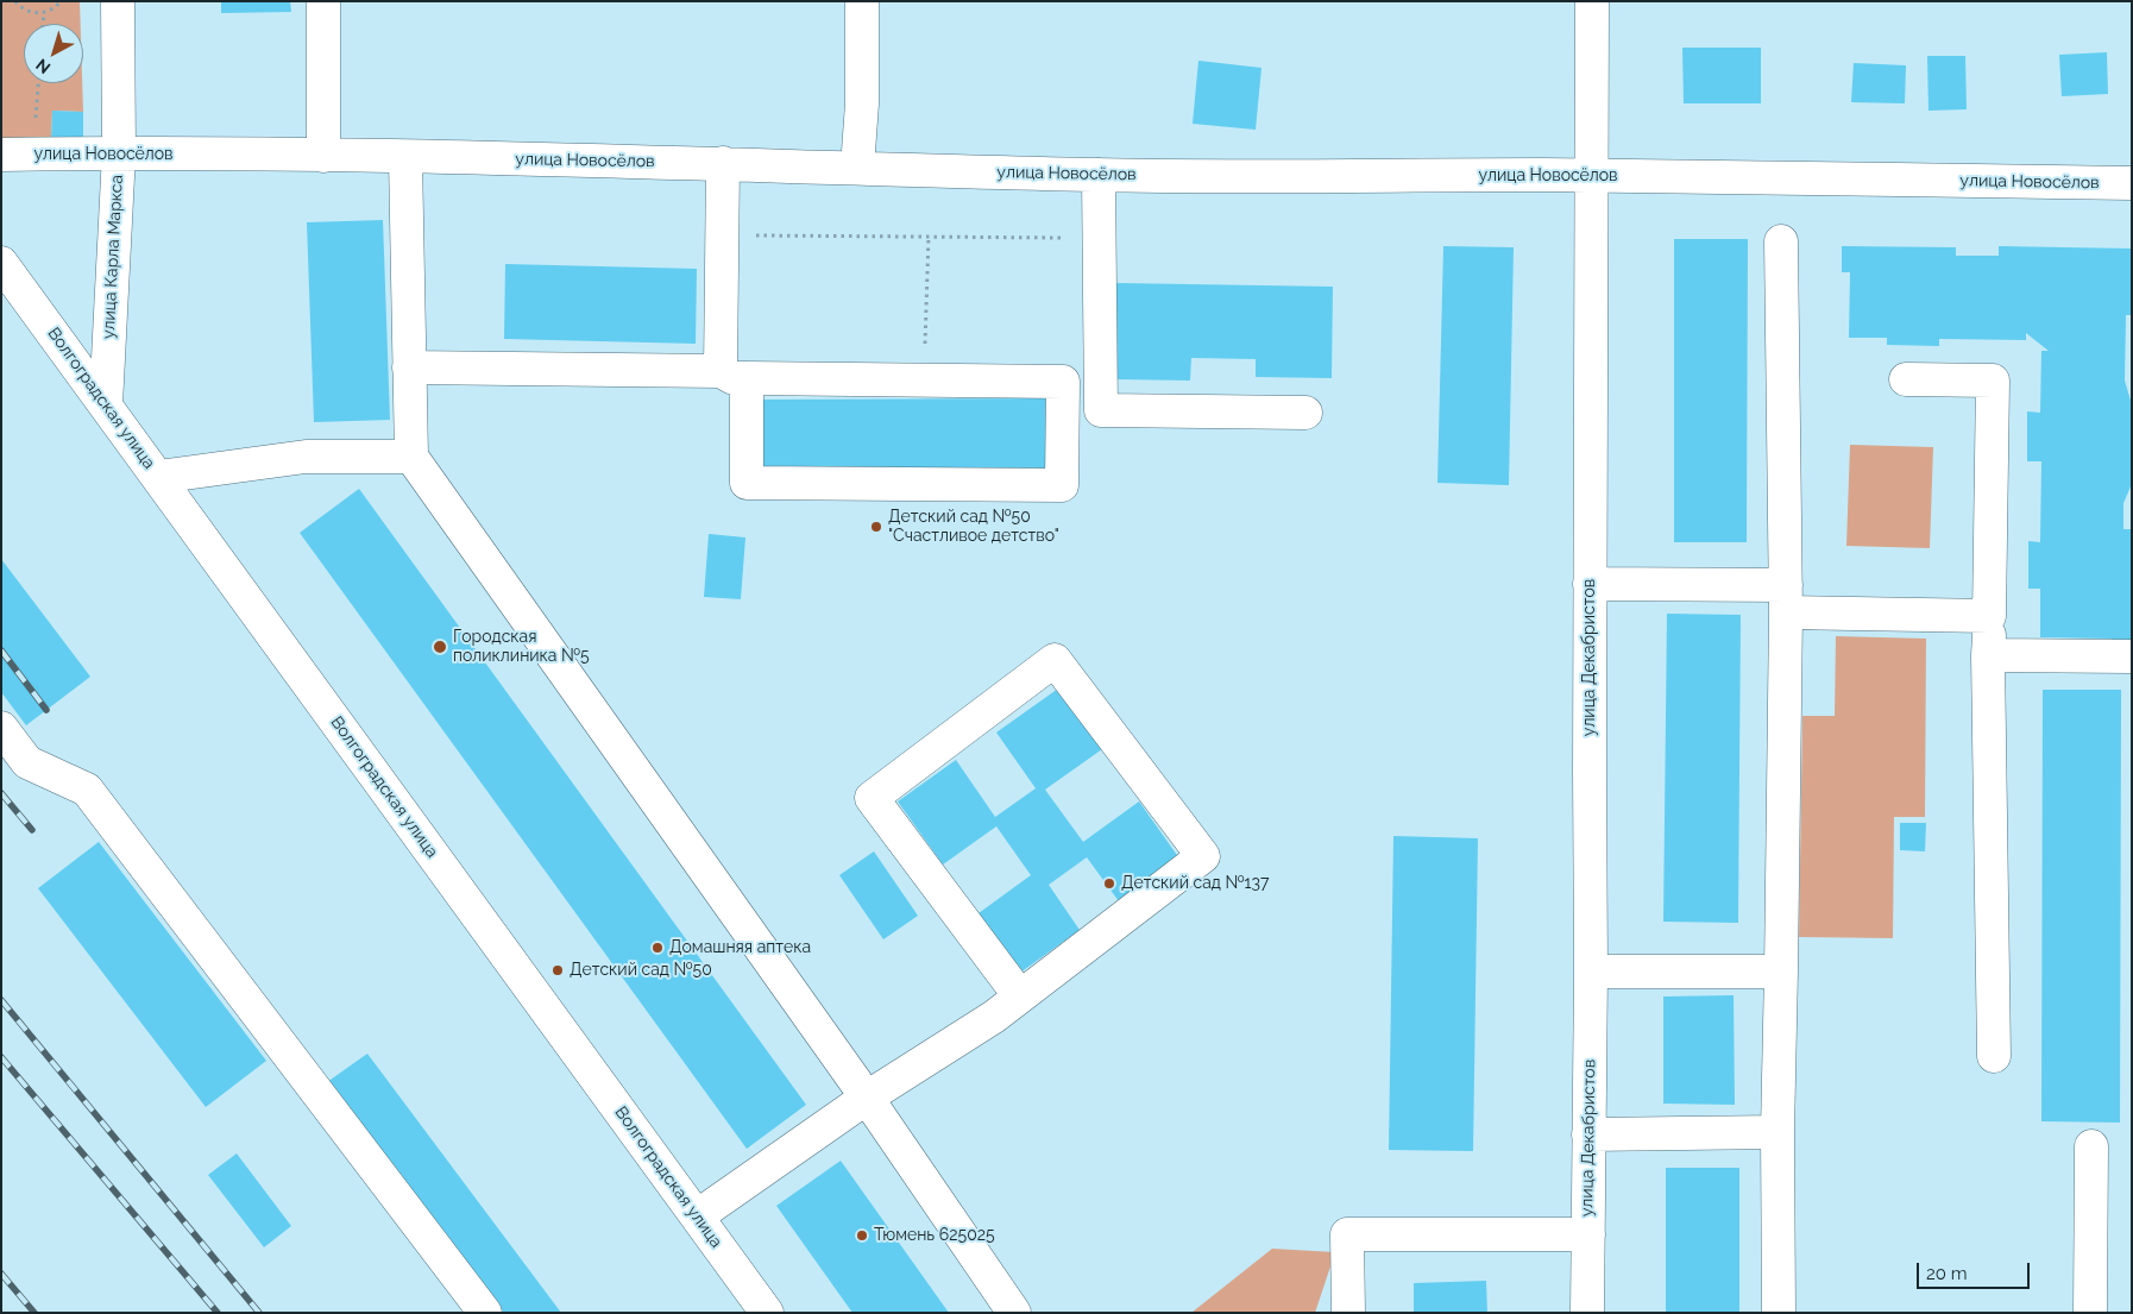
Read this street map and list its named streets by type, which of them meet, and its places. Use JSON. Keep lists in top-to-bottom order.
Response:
{
  "streets": {
    "street": [
      "улица Новосёлов",
      "улица Карла Маркса",
      "Волгоградская улица",
      "улица Декабристов"
    ]
  },
  "crossings": [
    ["улица Новосёлов", "улица Карла Маркса"],
    ["улица Новосёлов", "улица Декабристов"],
    ["улица Карла Маркса", "Волгоградская улица"]
  ],
  "places": [
    "Детский сад №50 \"Счастливое детство\"",
    "Городская поликлиника №5",
    "Детский сад №137",
    "Домашняя аптека",
    "Детский сад №50",
    "Тюмень 625025"
  ],
  "scale_bar": "20 m",
  "north": "bottom left"
}
